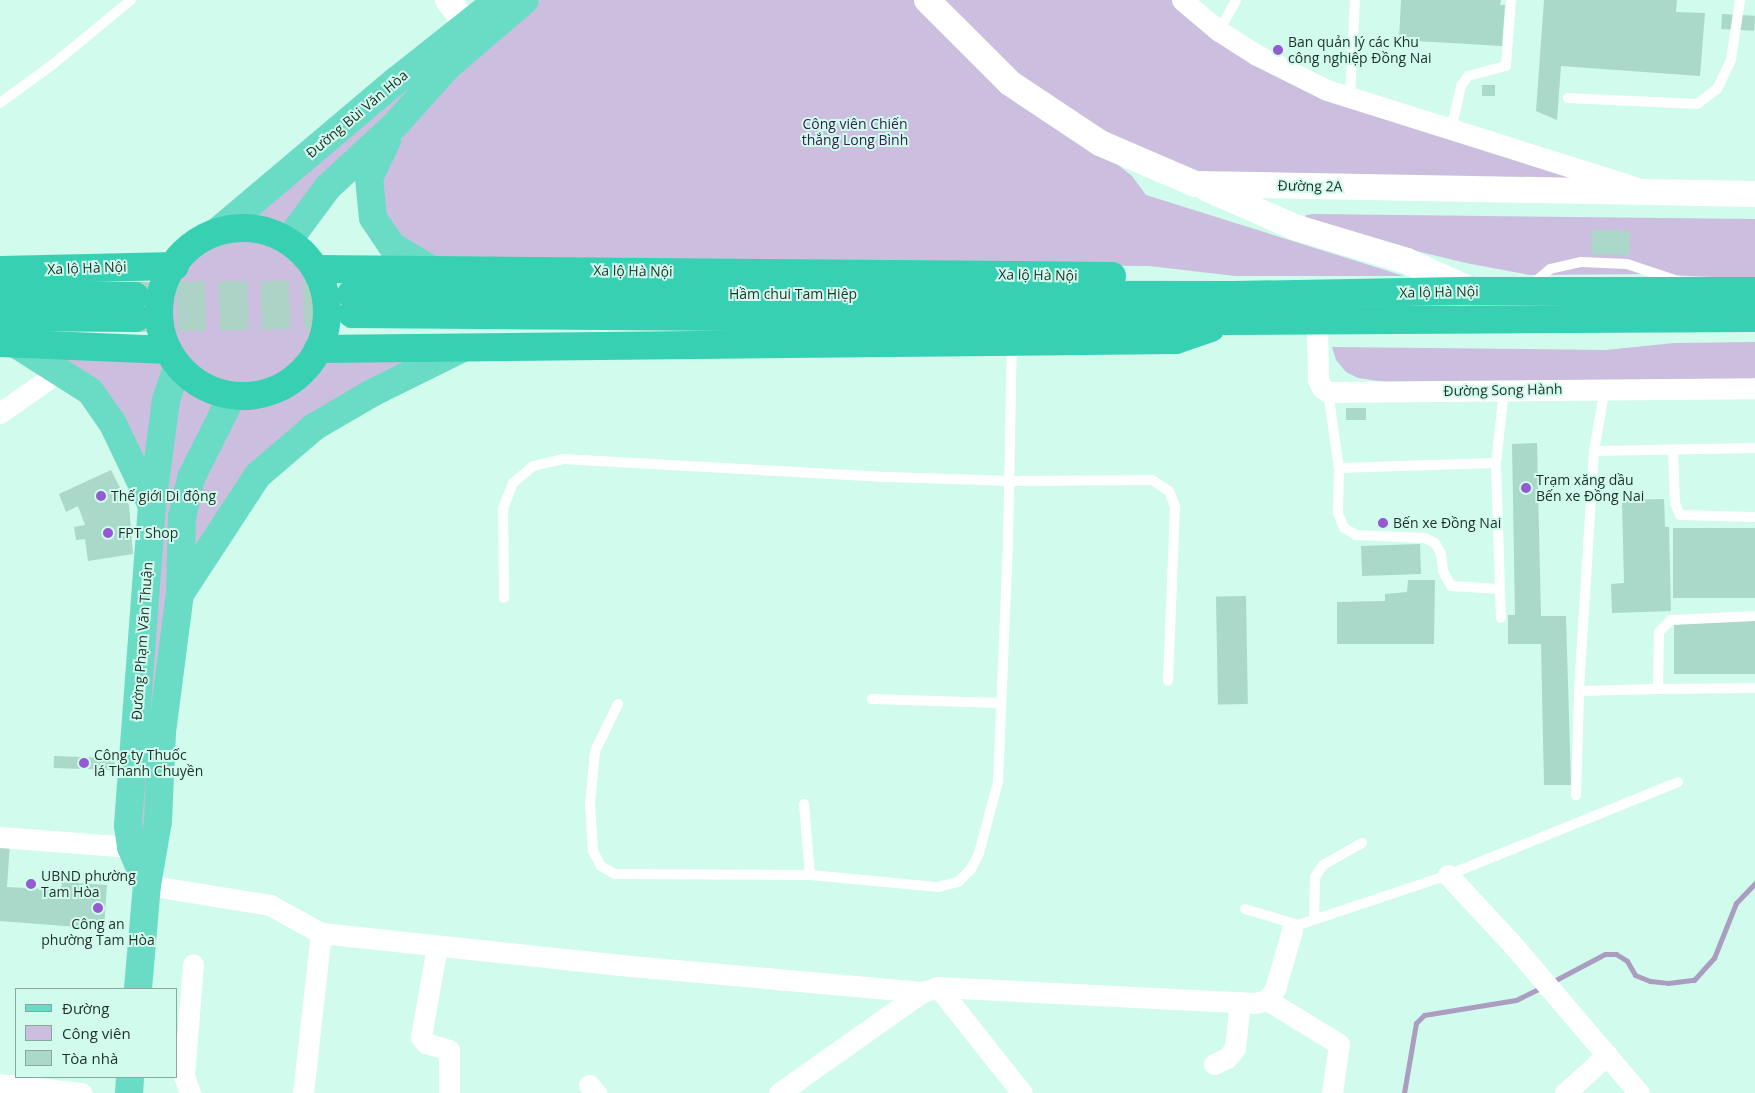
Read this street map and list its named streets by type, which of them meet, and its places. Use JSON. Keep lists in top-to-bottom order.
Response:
{
  "streets": {
    "highway": ["Xa lộ Hà Nội", "Hầm chui Tam Hiệp"],
    "main road": ["Đường Bùi Văn Hòa", "Đường Phạm Văn Thuận"],
    "street": ["Đường 2A", "Đường Song Hành"]
  },
  "crossings": [
    ["Đường Bùi Văn Hòa", "Xa lộ Hà Nội"],
    ["Đường Bùi Văn Hòa", "Đường Phạm Văn Thuận"],
    ["Xa lộ Hà Nội", "Hầm chui Tam Hiệp"],
    ["Xa lộ Hà Nội", "Đường Phạm Văn Thuận"]
  ],
  "parks": ["Công viên Chiến thắng Long Bình"],
  "places": [
    "Ban quản lý các Khu công nghiệp Đồng Nai",
    "Trạm xăng dầu Bến xe Đồng Nai",
    "Thế giới Di động",
    "Bến xe Đồng Nai",
    "FPT Shop",
    "Công ty Thuốc lá Thanh Chuyền",
    "UBND phường Tam Hòa",
    "Công an phường Tam Hòa"
  ],
  "legend": ["Đường", "Công viên", "Tòa nhà"]
}
